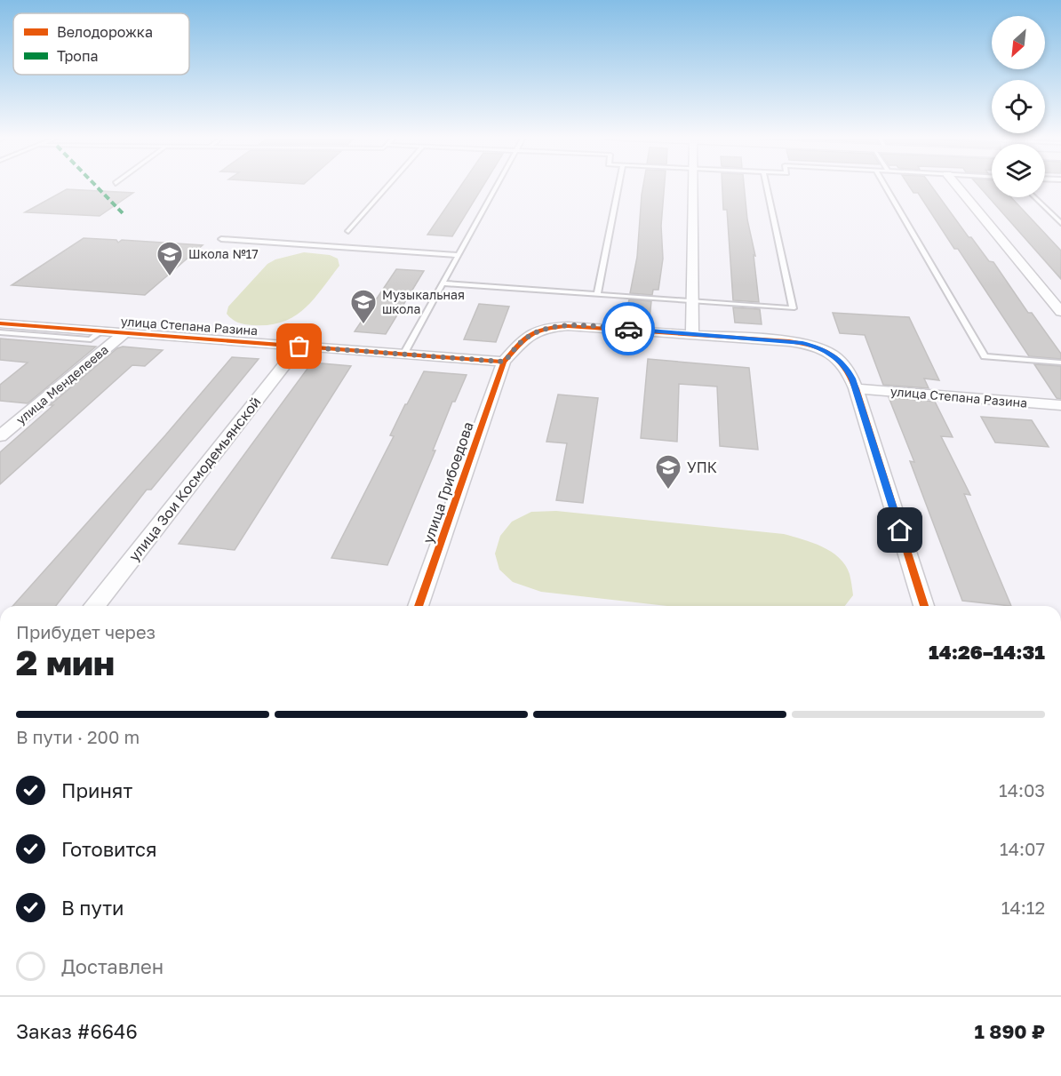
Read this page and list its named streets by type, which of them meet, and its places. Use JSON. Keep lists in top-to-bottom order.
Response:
{
  "streets": {
    "street": [
      "улица Степана Разина",
      "улица Менделеева",
      "улица Зои Космодемьянской",
      "улица Грибоедова"
    ]
  },
  "crossings": [
    ["улица Степана Разина", "улица Менделеева"],
    ["улица Степана Разина", "улица Зои Космодемьянской"],
    ["улица Степана Разина", "улица Грибоедова"]
  ],
  "places": {
    "school or university": ["Школа №17", "Музыкальная школа", "УПК"]
  },
  "legend": ["Велодорожка", "Тропа"],
  "north": "bottom left",
  "page": {
    "heading": ["2 мин", "Прибудет через", "14:26–14:31"],
    "panel": ["Заказ #6646", "1 890 ₽"],
    "bar": "В пути · 200 m",
    "list": [
      ["Принят", "14:03"],
      ["Готовится", "14:07"],
      ["В пути", "14:12"],
      "Доставлен"
    ]
  }
}
